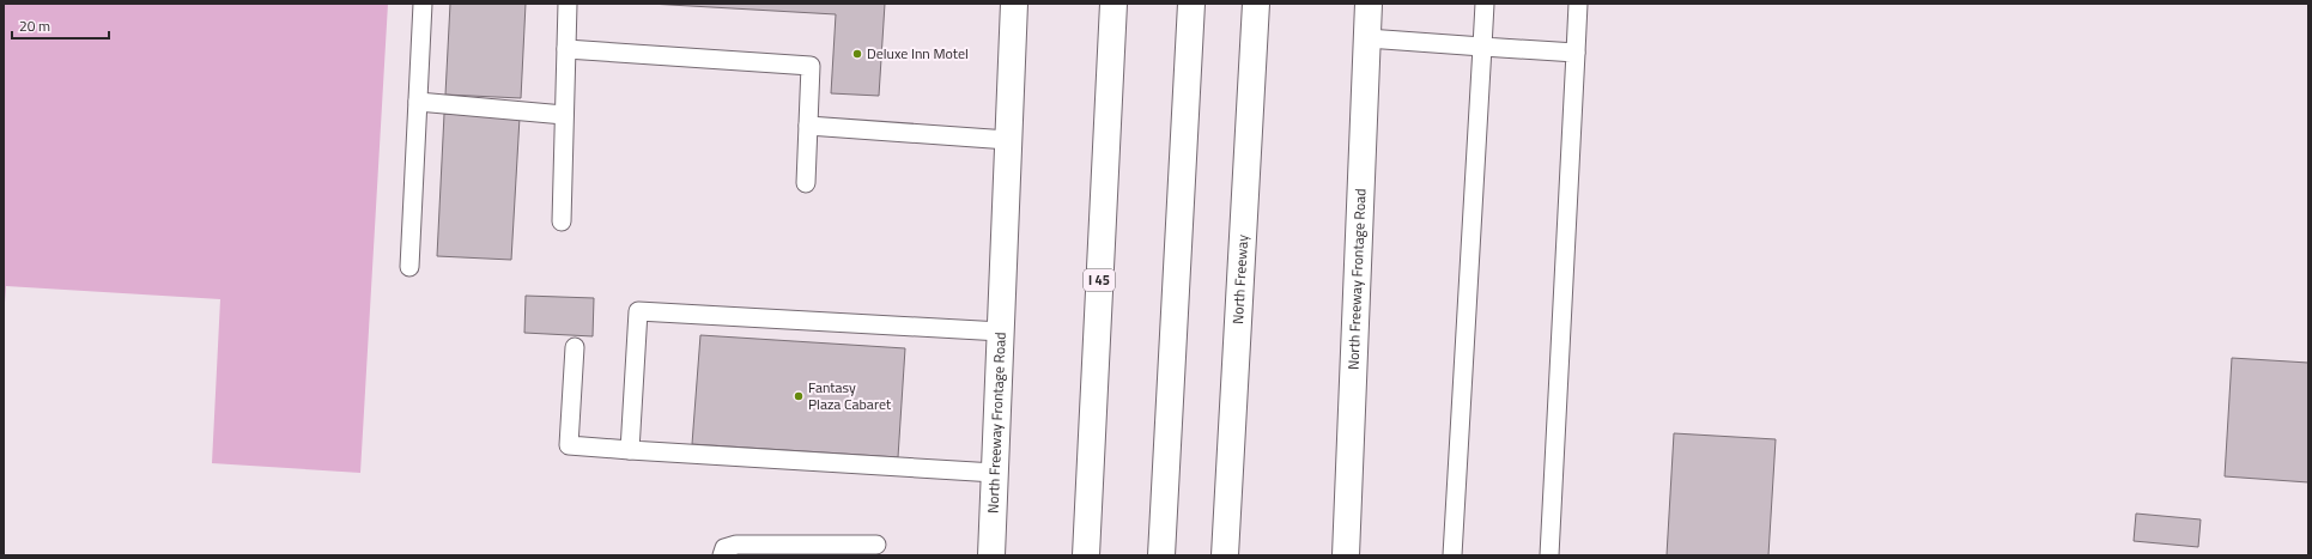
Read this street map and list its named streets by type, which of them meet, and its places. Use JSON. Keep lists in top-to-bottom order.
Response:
{
  "streets": {
    "main road": ["I 45", "North Freeway", "North Freeway Frontage Road"]
  },
  "places": ["Deluxe Inn Motel", "Fantasy Plaza Cabaret"],
  "scale_bar": "20 m"
}
